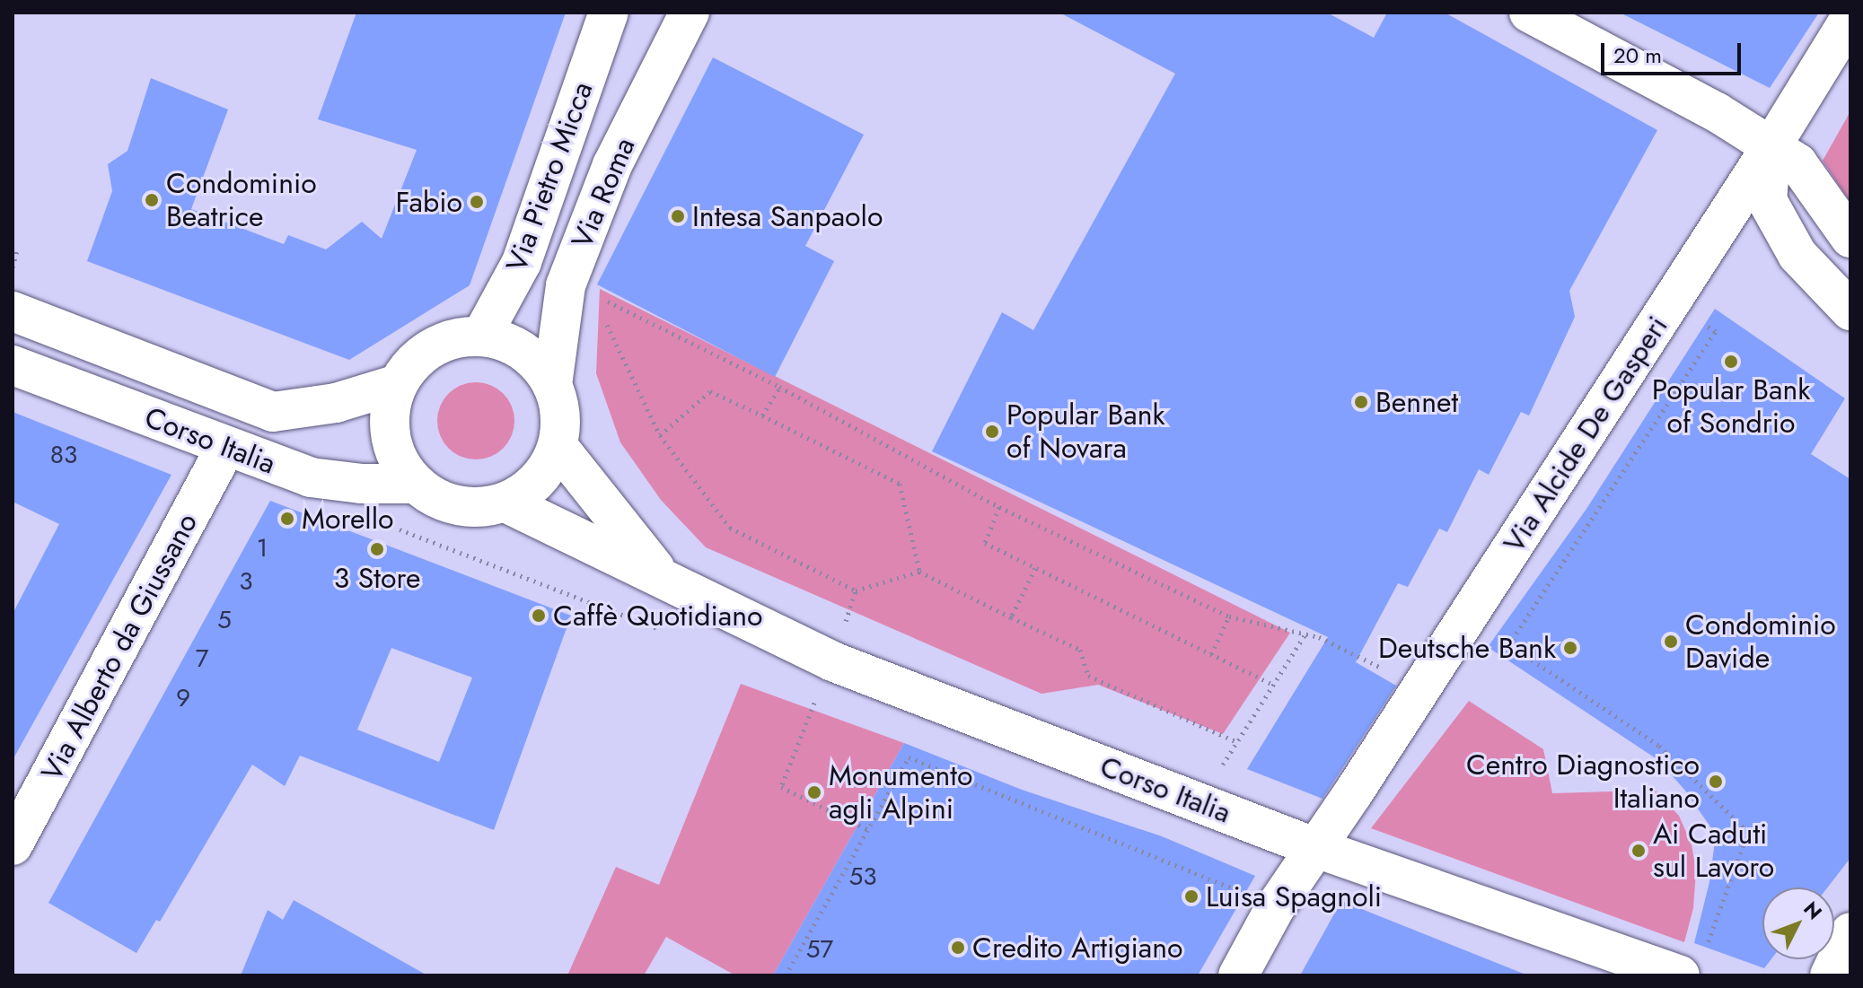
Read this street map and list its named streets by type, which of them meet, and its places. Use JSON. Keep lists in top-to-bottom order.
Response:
{
  "streets": {
    "street": [
      "Via Pietro Micca",
      "Via Roma",
      "Via Alcide De Gasperi",
      "Corso Italia",
      "Via Alberto da Giussano"
    ]
  },
  "crossings": [
    ["Via Pietro Micca", "Via Roma"],
    ["Via Pietro Micca", "Corso Italia"],
    ["Via Roma", "Corso Italia"],
    ["Via Alcide De Gasperi", "Corso Italia"],
    ["Corso Italia", "Via Alberto da Giussano"]
  ],
  "places": [
    "Condominio Beatrice",
    "Fabio",
    "Intesa Sanpaolo",
    "Popular Bank of Sondrio",
    "Bennet",
    "Popular Bank of Novara",
    "Morello",
    "3 Store",
    "Caffè Quotidiano",
    "Condominio Davide",
    "Deutsche Bank",
    "Centro Diagnostico Italiano",
    "Monumento agli Alpini",
    "Ai Caduti sul Lavoro",
    "Luisa Spagnoli",
    "Credito Artigiano"
  ],
  "house_numbers": [
    "83",
    "1",
    "3",
    "5",
    "7",
    "9",
    "53",
    "57"
  ],
  "scale_bar": "20 m",
  "north": "top right"
}
